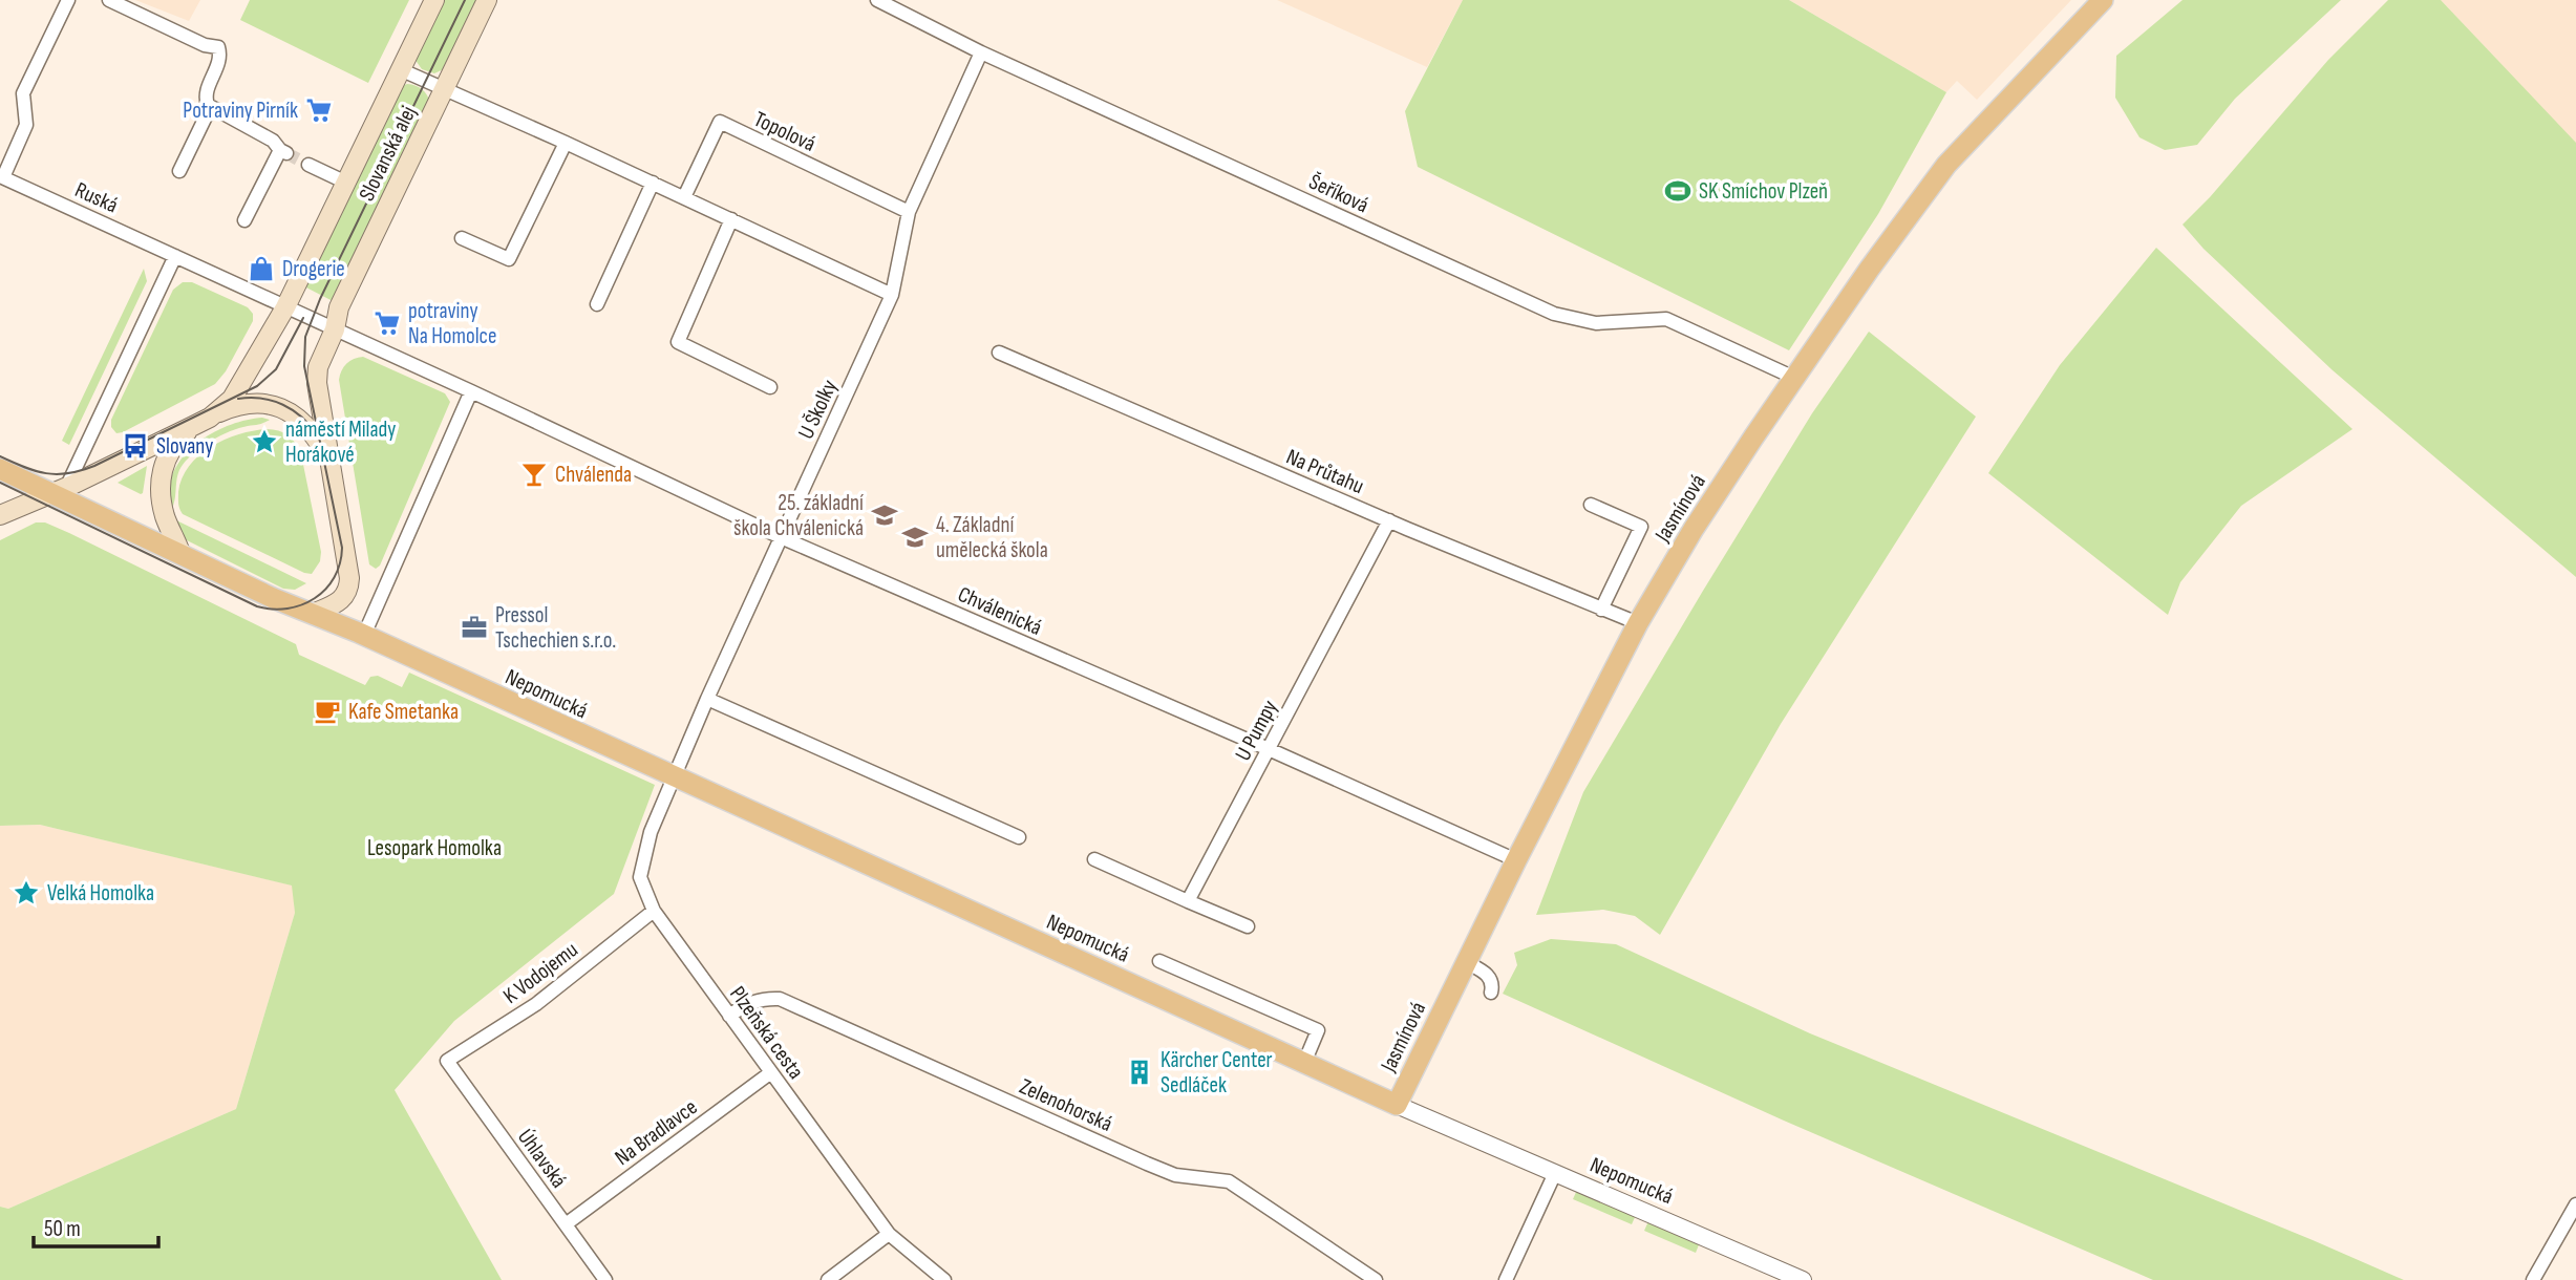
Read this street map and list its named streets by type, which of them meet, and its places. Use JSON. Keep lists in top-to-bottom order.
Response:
{
  "streets": {
    "main road": ["Slovanská alej", "Jasmínová", "Nepomucká"],
    "street": [
      "Topolová",
      "Šeříková",
      "Ruská",
      "U Školky",
      "Na Průtahu",
      "Chválenická",
      "U Pumpy",
      "K Vodojemu",
      "Plzeňská cesta",
      "Zelenohorská",
      "Na Bradlavce",
      "Úhlavská"
    ]
  },
  "crossings": [
    ["Topolová", "U Školky"],
    ["Šeříková", "U Školky"],
    ["Šeříková", "Jasmínová"],
    ["U Školky", "Chválenická"],
    ["U Školky", "Nepomucká"],
    ["U Školky", "Plzeňská cesta"],
    ["Na Průtahu", "Jasmínová"],
    ["Na Průtahu", "U Pumpy"],
    ["Jasmínová", "Chválenická"],
    ["Jasmínová", "Nepomucká"],
    ["Chválenická", "U Pumpy"],
    ["Nepomucká", "Plzeňská cesta"],
    ["K Vodojemu", "Plzeňská cesta"],
    ["K Vodojemu", "Úhlavská"],
    ["Plzeňská cesta", "Zelenohorská"],
    ["Plzeňská cesta", "Na Bradlavce"],
    ["Na Bradlavce", "Úhlavská"]
  ],
  "parks": ["Lesopark Homolka"],
  "places": {
    "supermarket": ["Potraviny Pirník", "potraviny Na Homolce"],
    "sports": ["SK Smíchov Plzeň"],
    "shop": ["Drogerie"],
    "place": ["náměstí Milady Horákové", "Velká Homolka"],
    "bus stop": ["Slovany"],
    "bar": ["Chválenda"],
    "school or university": ["25. základní škola Chválenická", "4. Základní umělecká škola"],
    "office": ["Pressol Tschechien s.r.o."],
    "cafe": ["Kafe Smetanka"],
    "building": ["Kärcher Center Sedláček"]
  },
  "scale_bar": "50 m"
}
